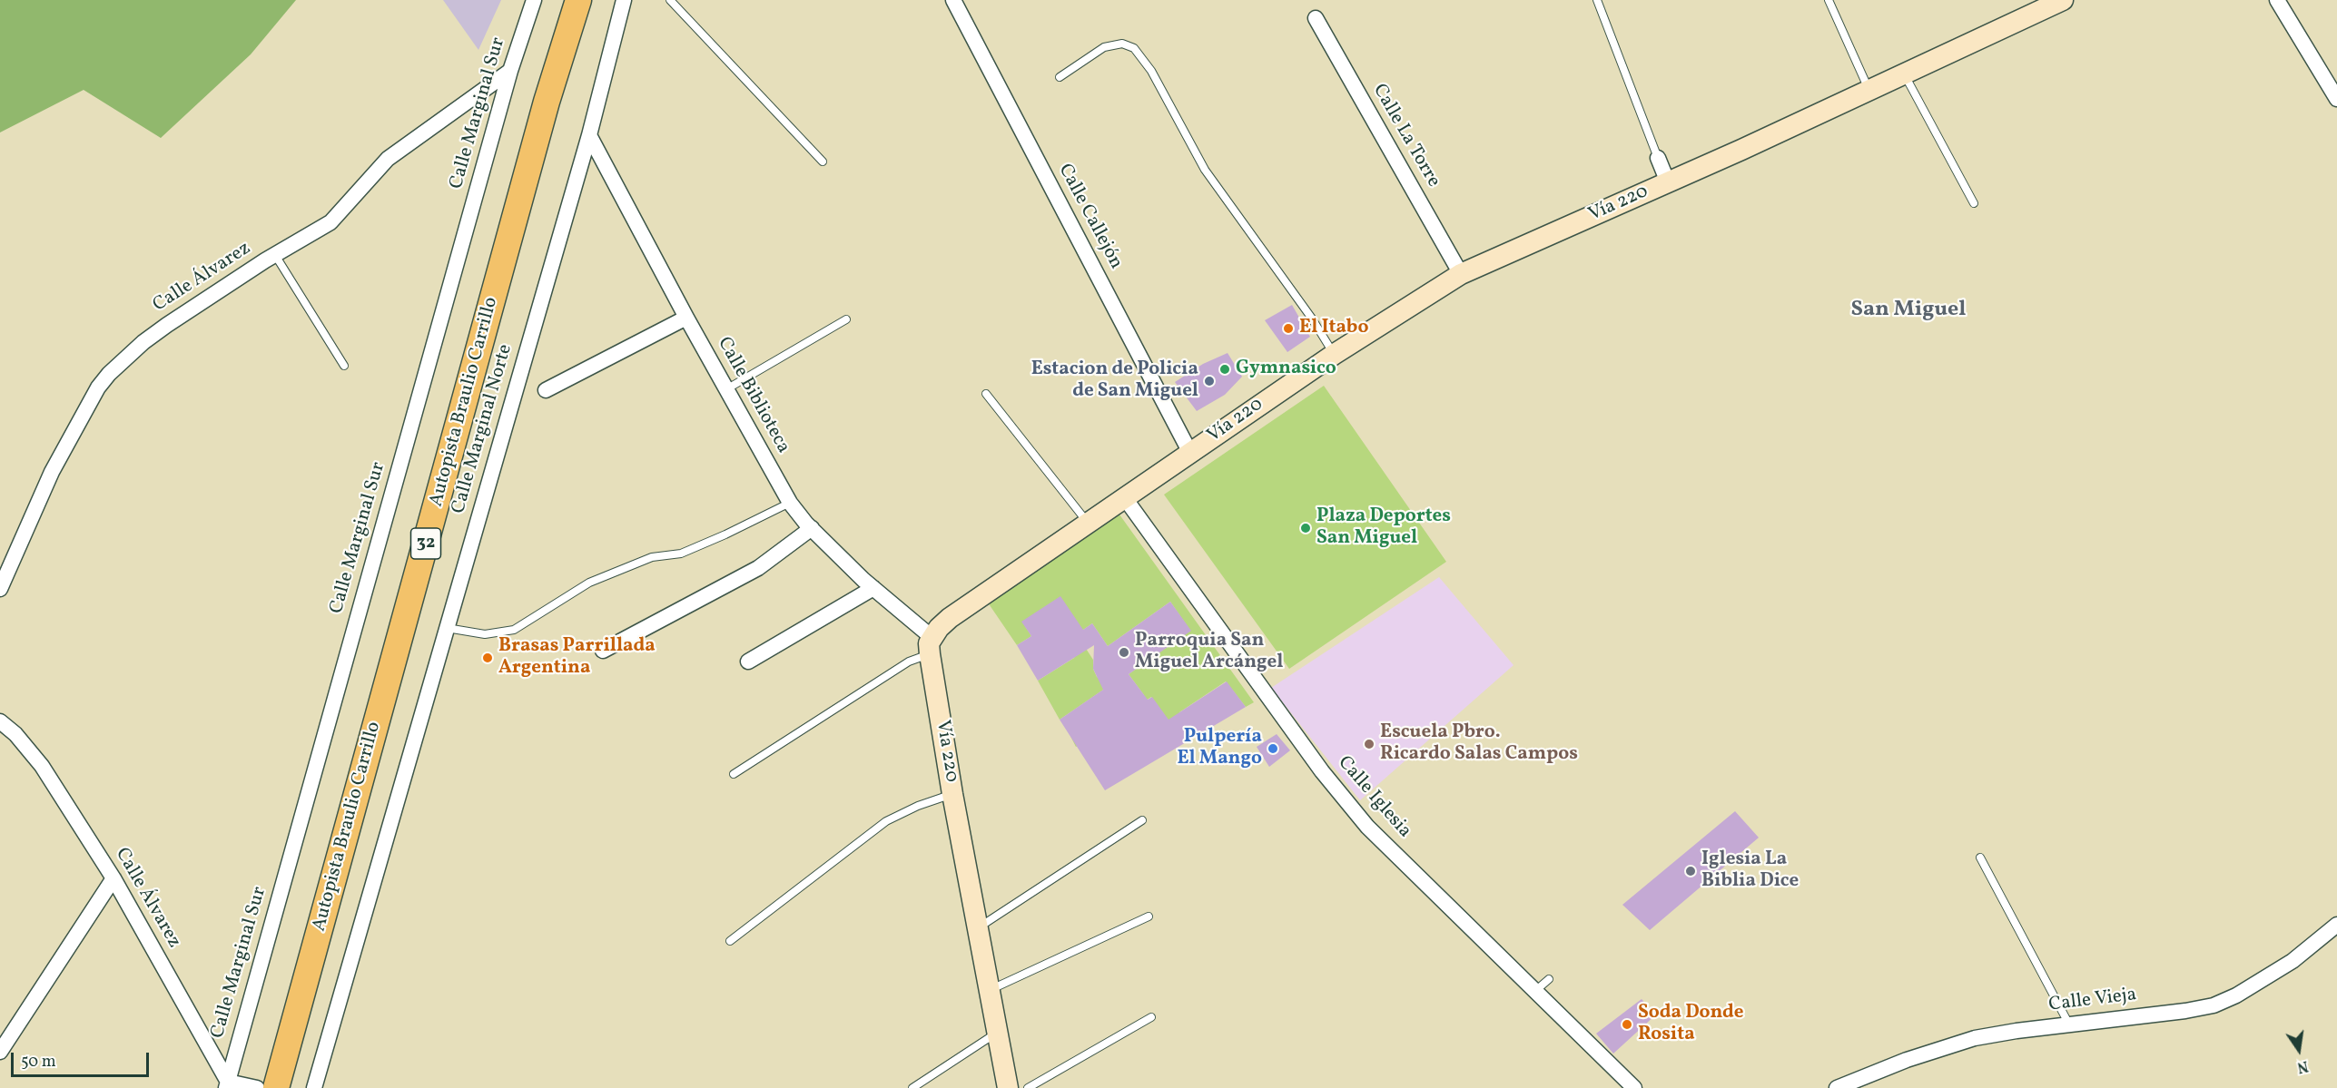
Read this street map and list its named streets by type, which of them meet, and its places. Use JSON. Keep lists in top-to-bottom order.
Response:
{
  "streets": {
    "highway": ["Autopista Braulio Carrillo", "32"],
    "main road": ["Vía 220"],
    "street": [
      "Calle Marginal Sur",
      "Calle La Torre",
      "Calle Callejón",
      "Calle Álvarez",
      "Calle Biblioteca",
      "Calle Marginal Norte",
      "Calle Iglesia",
      "Calle Vieja"
    ]
  },
  "crossings": [
    ["Calle Marginal Sur", "Calle Álvarez"],
    ["Calle La Torre", "Vía 220"],
    ["Vía 220", "Calle Callejón"],
    ["Vía 220", "Calle Biblioteca"],
    ["Vía 220", "Calle Iglesia"],
    ["Calle Biblioteca", "Calle Marginal Norte"]
  ],
  "districts": ["San Miguel"],
  "places": [
    "El Itabo",
    "Gymnasico",
    "Estacion de Policia de San Miguel",
    "Plaza Deportes San Miguel",
    "Parroquia San Miguel Arcángel",
    "Brasas Parrillada Argentina",
    "Escuela Pbro. Ricardo Salas Campos",
    "Pulpería El Mango",
    "Iglesia La Biblia Dice",
    "Soda Donde Rosita"
  ],
  "scale_bar": "50 m",
  "north": "bottom"
}
